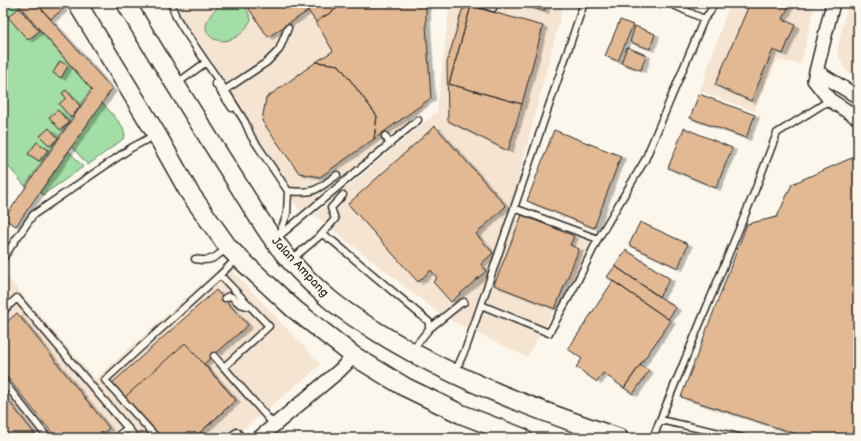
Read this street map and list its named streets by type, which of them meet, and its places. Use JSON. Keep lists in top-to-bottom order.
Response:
{
  "streets": {
    "main road": ["Jalan Ampang"]
  }
}
